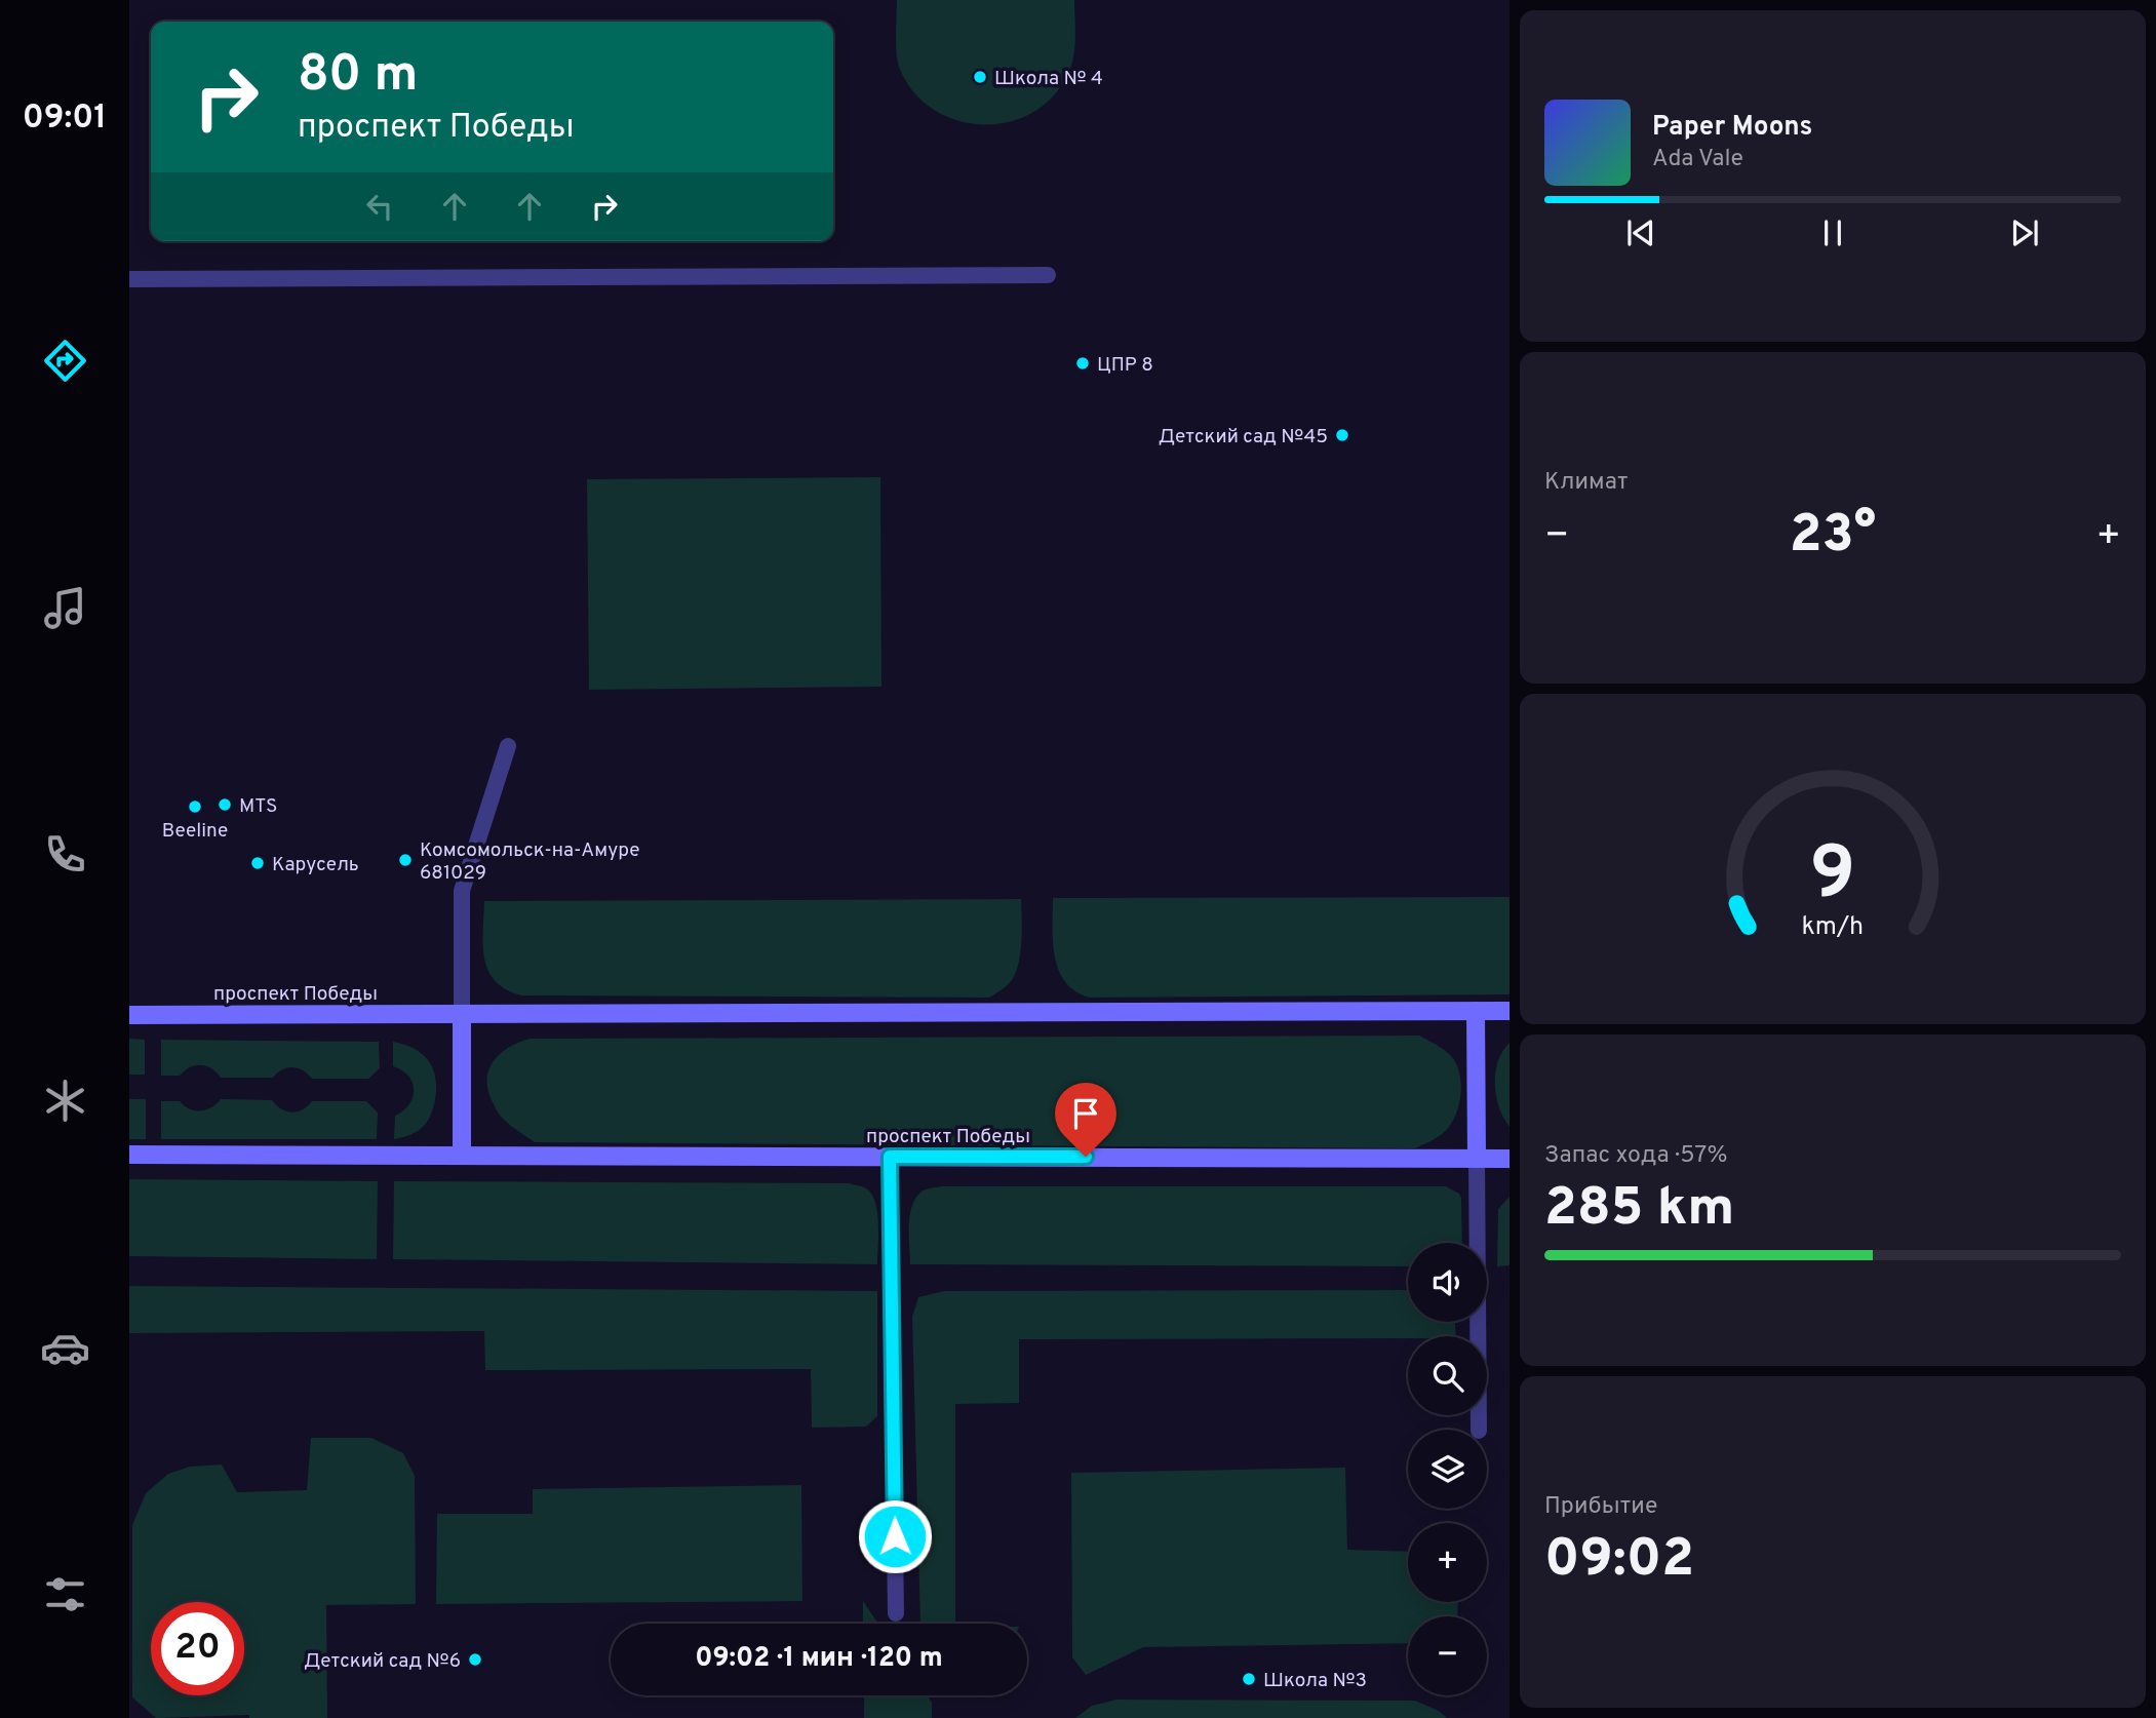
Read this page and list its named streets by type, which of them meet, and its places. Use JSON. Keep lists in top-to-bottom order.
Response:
{
  "streets": {
    "main road": ["проспект Победы"]
  },
  "places": [
    "Школа № 4",
    "ЦПР 8",
    "Детский сад №45",
    "MTS",
    "Beeline",
    "Комсомольск-на-Амуре 681029",
    "Карусель",
    "Детский сад №6",
    "Школа №3"
  ],
  "page": {
    "tabs": "09:01",
    "turn": ["80 m", "проспект Победы"],
    "song": ["Paper Moons", "Ada Vale"],
    "tile": [
      "Климат",
      ["Запас хода · 57%", "285 km"],
      ["Прибытие", "09:02"]
    ],
    "heat": ["−", "23°", "+"],
    "map_buttons": ["+", "−"],
    "limit": "20",
    "trip": "09:02 · 1 мин · 120 m",
    "gauge": ["9", "km/h"]
  }
}
